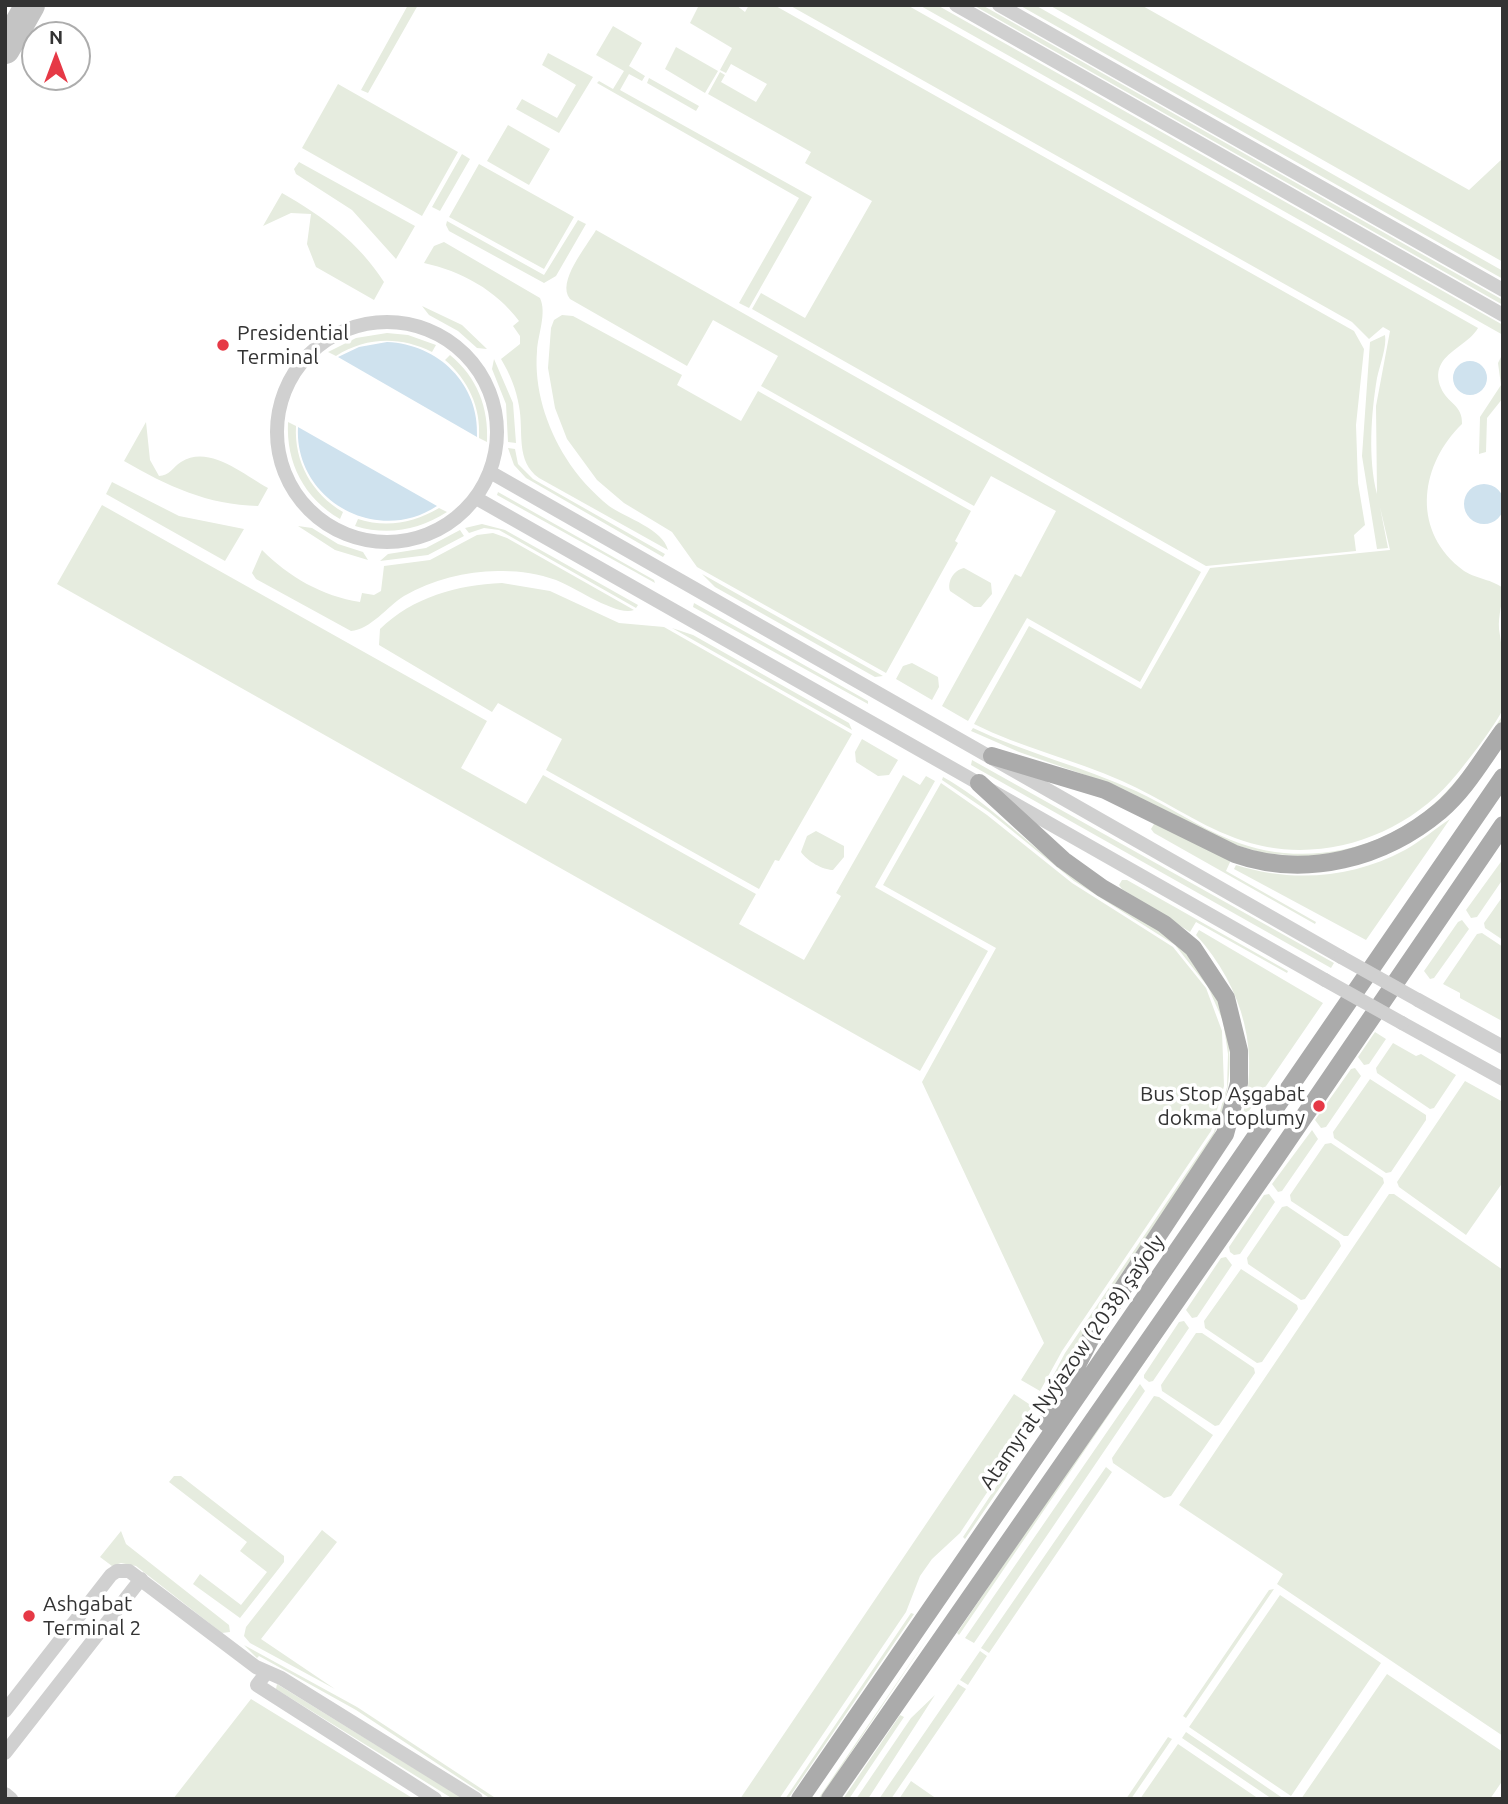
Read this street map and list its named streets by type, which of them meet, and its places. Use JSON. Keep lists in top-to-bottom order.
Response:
{
  "streets": {
    "main road": ["Atamyrat Nyýazow (2038) şaýoly"]
  },
  "places": ["Presidential Terminal", "Bus Stop Aşgabat dokma toplumy", "Ashgabat Terminal 2"],
  "north": "top"
}
